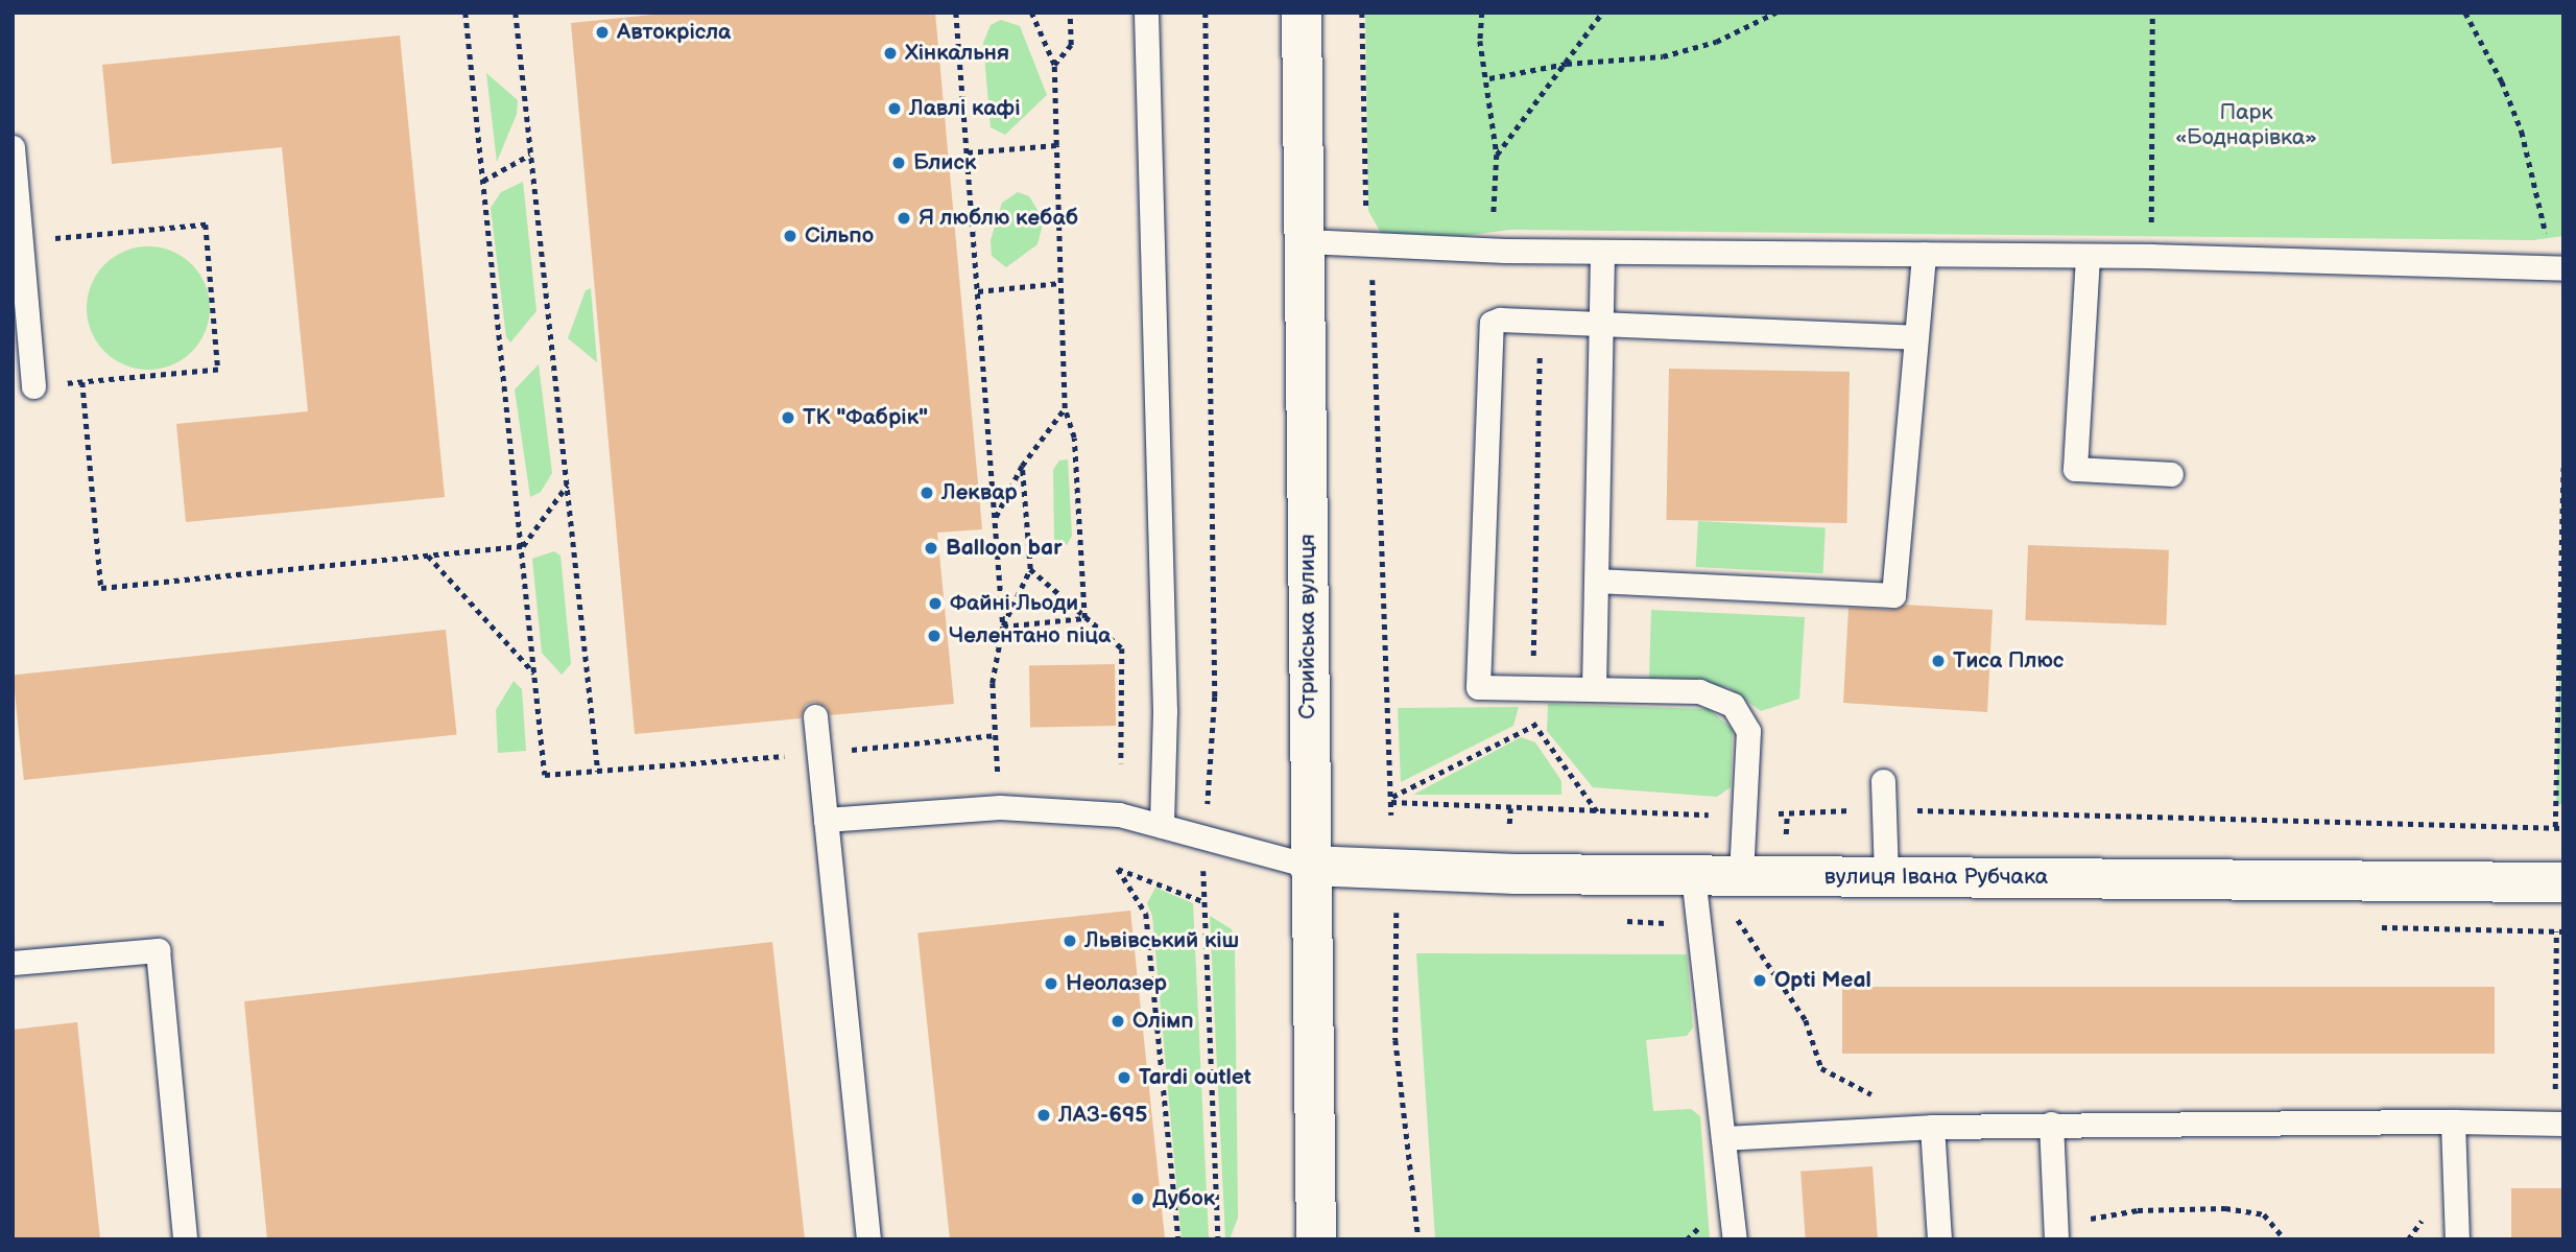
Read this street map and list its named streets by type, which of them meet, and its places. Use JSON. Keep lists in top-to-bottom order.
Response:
{
  "streets": {
    "street": ["Стрийська вулиця", "вулиця Івана Рубчака"]
  },
  "crossings": [
    ["Стрийська вулиця", "вулиця Івана Рубчака"]
  ],
  "parks": ["Парк «Боднарівка»"],
  "places": [
    "Автокрісла",
    "Хінкальня",
    "Лавлі кафі",
    "Блиск",
    "Я люблю кебаб",
    "Сільпо",
    "ТК \"Фабрік\"",
    "Леквар",
    "Balloon bar",
    "Файні Льоди",
    "Челентано піца",
    "Тиса Плюс",
    "Львівський кіш",
    "Opti Meal",
    "Неолазер",
    "Олімп",
    "Tardi outlet",
    "ЛАЗ-695",
    "Дубок"
  ]
}
